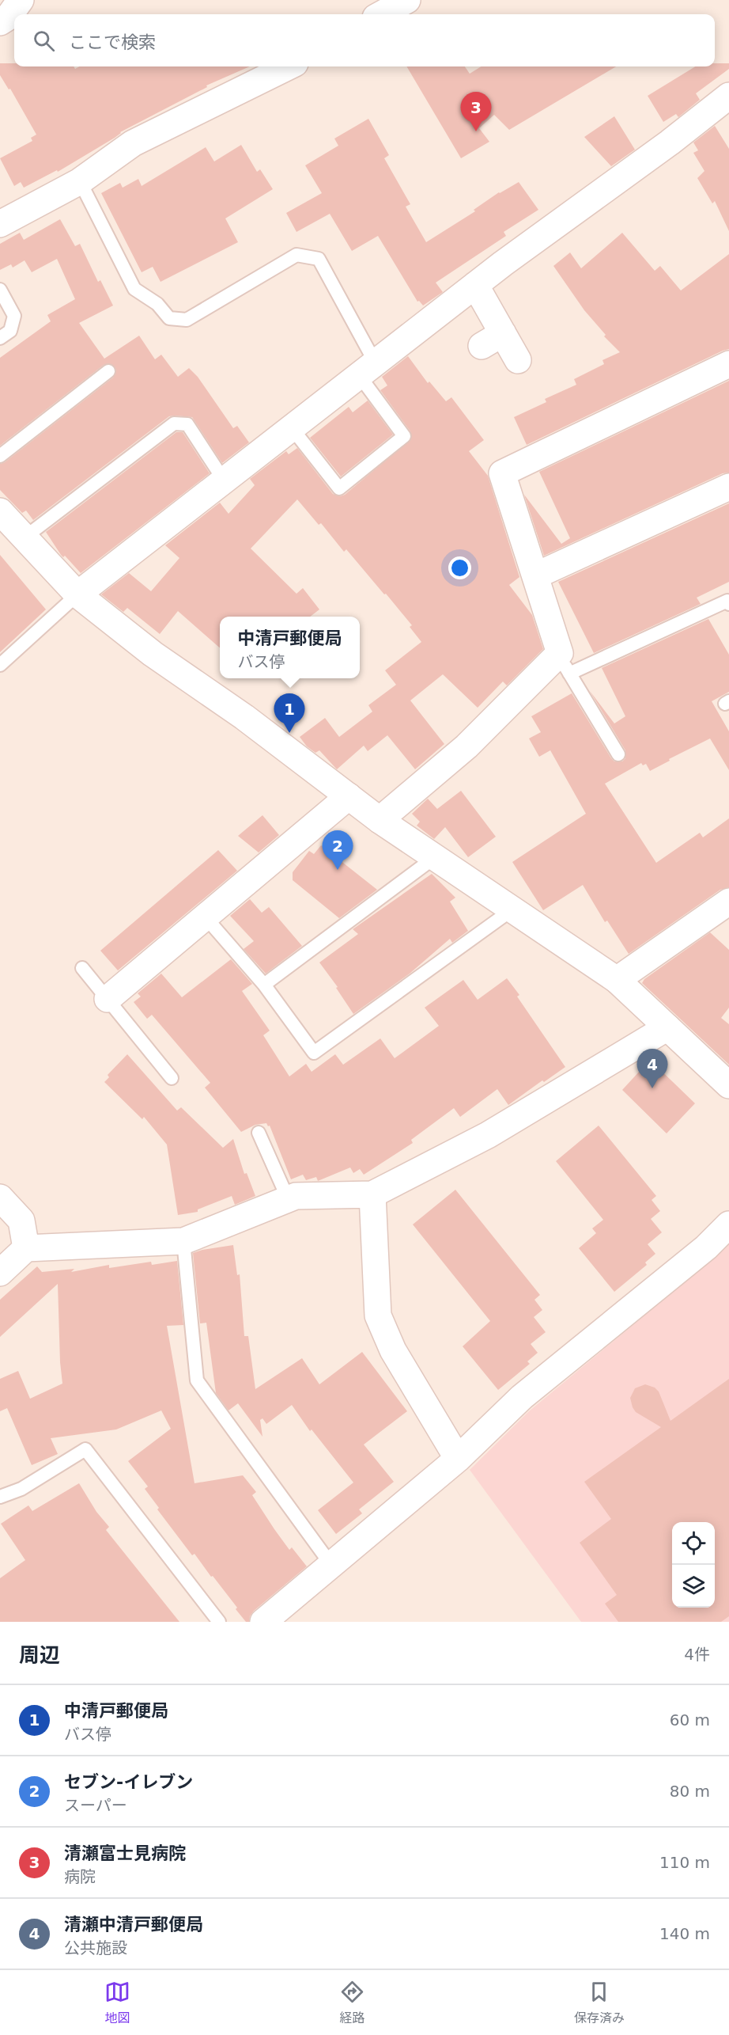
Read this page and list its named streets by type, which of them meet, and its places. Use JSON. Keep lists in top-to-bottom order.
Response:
{
  "page": {
    "search": "ここで検索",
    "pins": [
      "3",
      "1",
      "2",
      "4"
    ],
    "popup": ["中清戸郵便局", "バス停"],
    "heading": ["周辺", "4件"],
    "list": [
      {
        "mark": "1",
        "name": "中清戸郵便局",
        "note": "バス停",
        "value": "60 m"
      },
      {
        "mark": "2",
        "name": "セブン-イレブン",
        "note": "スーパー",
        "value": "80 m"
      },
      {
        "mark": "3",
        "name": "清瀬富士見病院",
        "note": "病院",
        "value": "110 m"
      },
      {
        "mark": "4",
        "name": "清瀬中清戸郵便局",
        "note": "公共施設",
        "value": "140 m"
      }
    ],
    "nav": ["地図", "経路", "保存済み"]
  }
}
